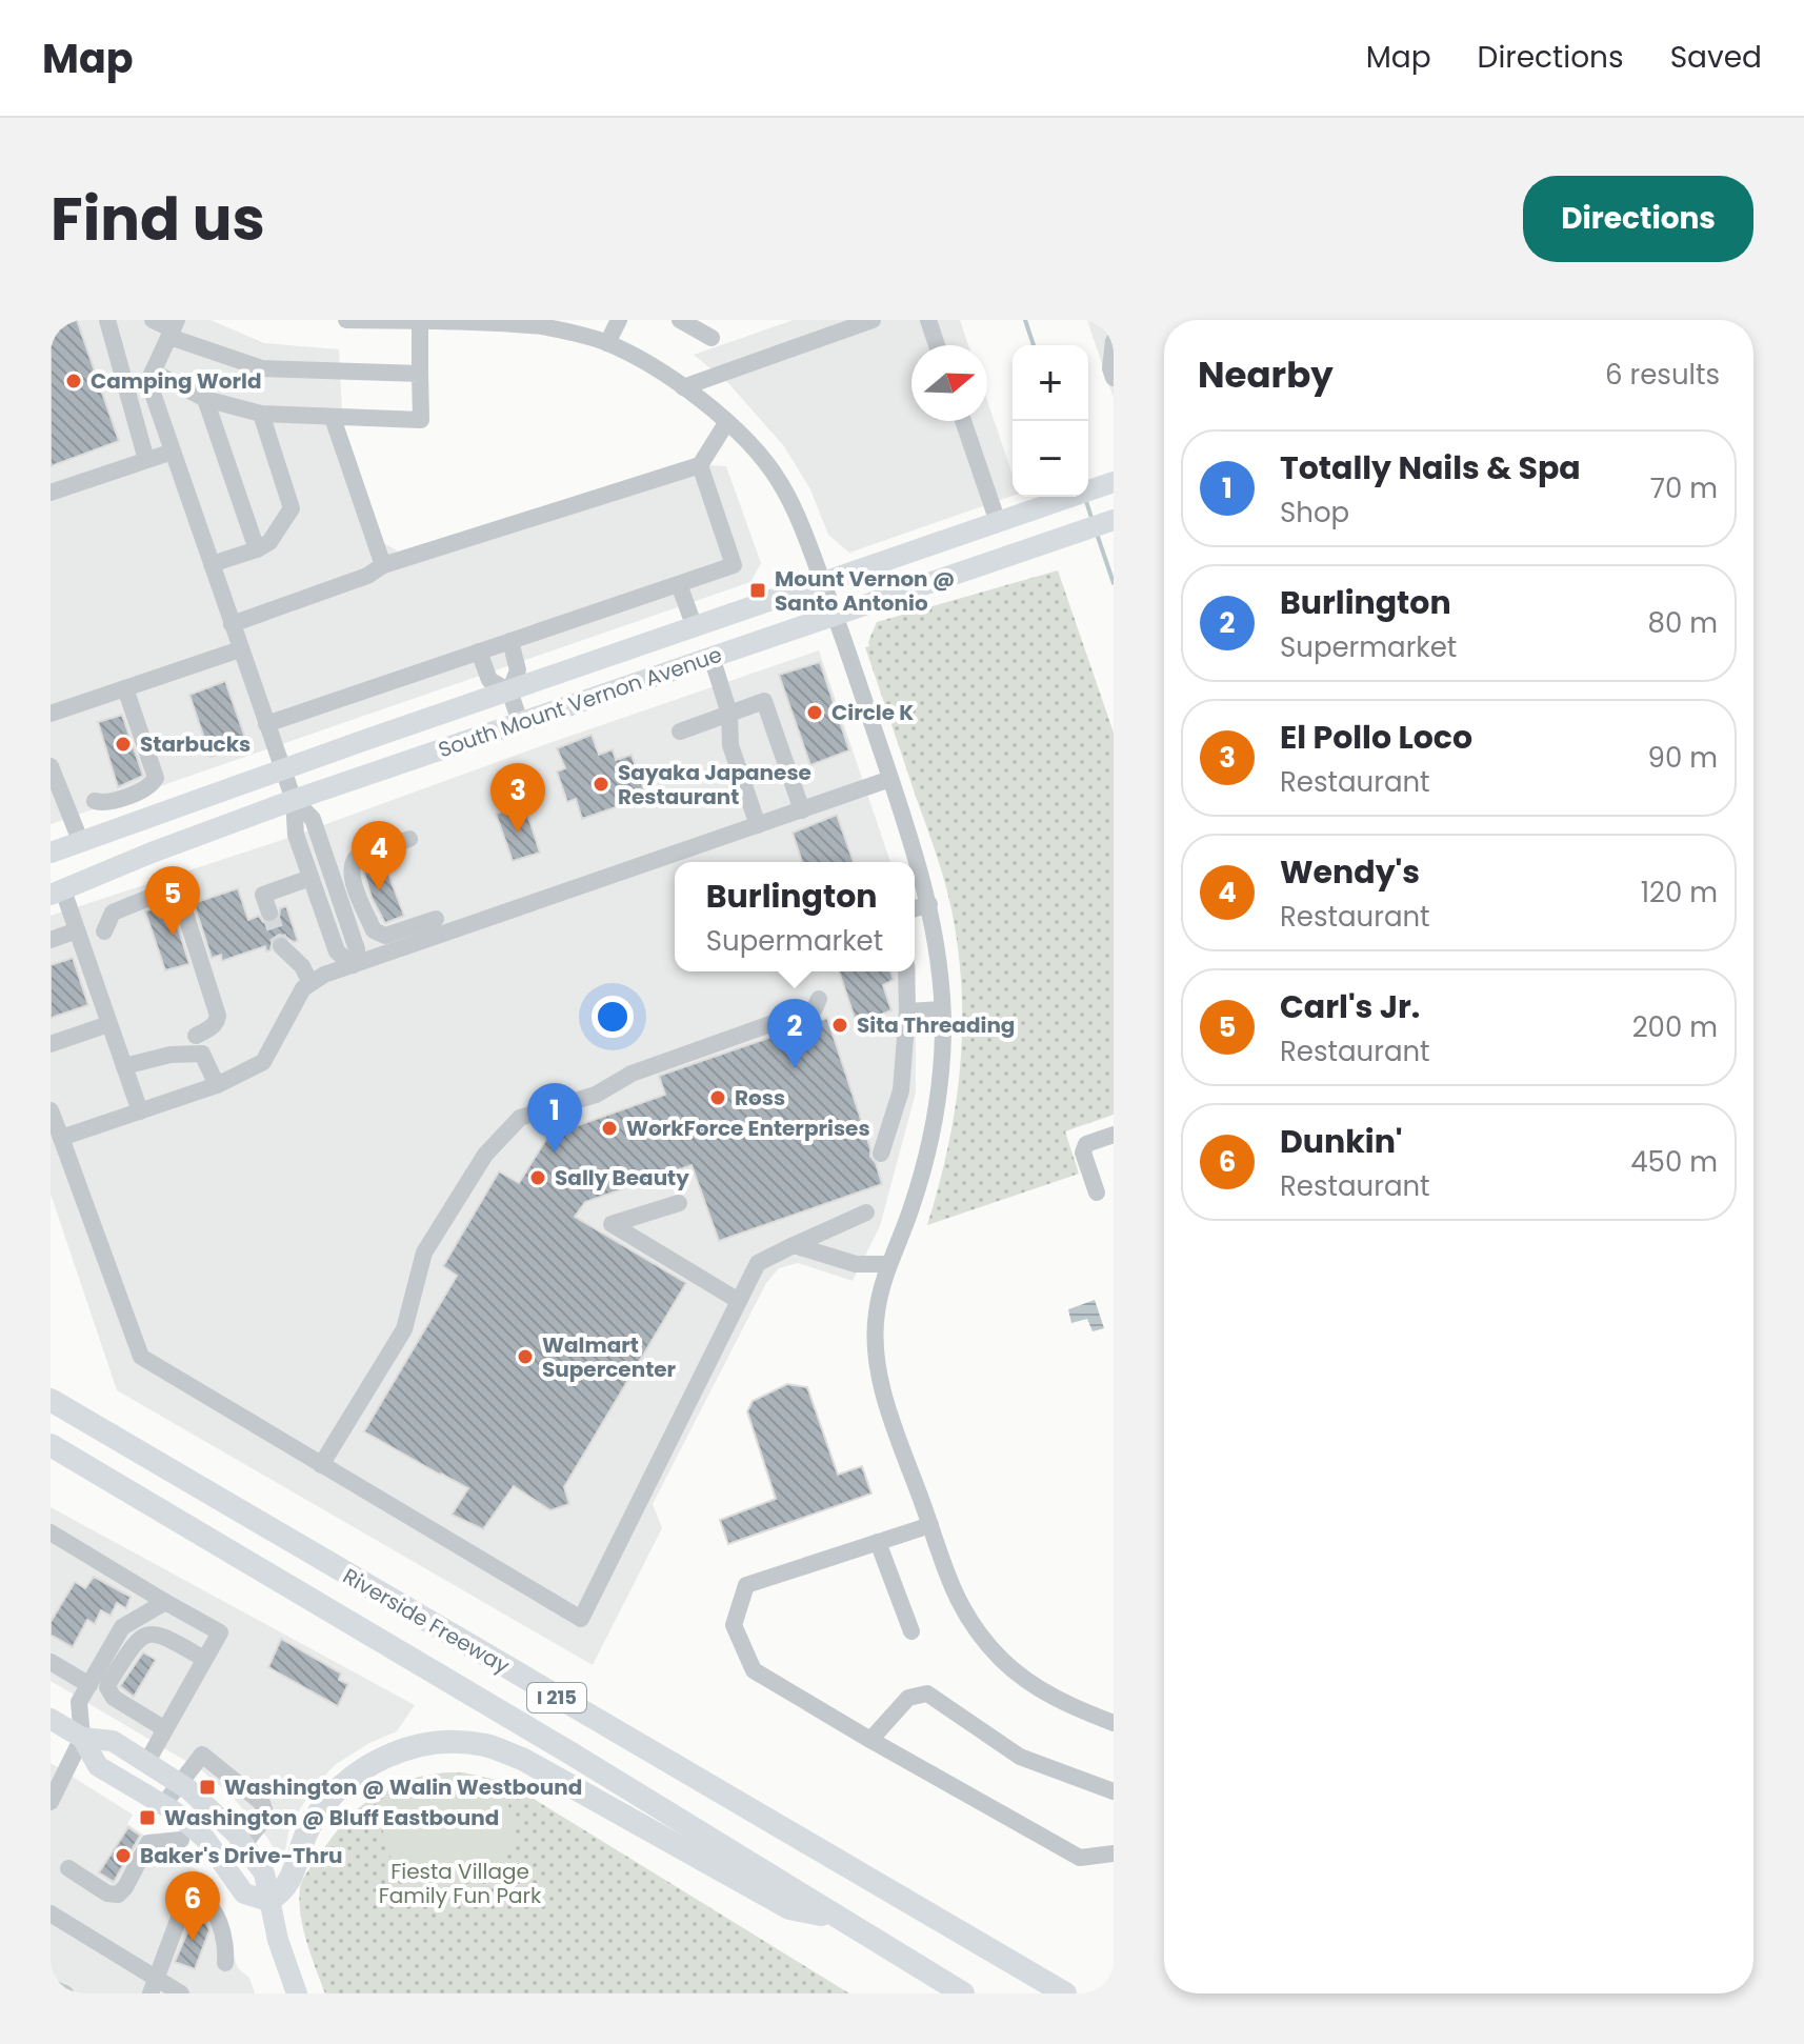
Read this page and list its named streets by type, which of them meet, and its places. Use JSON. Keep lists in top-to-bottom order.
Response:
{
  "streets": {
    "highway": ["Riverside Freeway", "I 215"],
    "main road": ["South Mount Vernon Avenue"]
  },
  "parks": ["Fiesta Village Family Fun Park"],
  "places": {
    "other": [
      "Camping World",
      "Circle K",
      "Starbucks",
      "Sayaka Japanese Restaurant",
      "Sita Threading",
      "Ross",
      "WorkForce Enterprises",
      "Sally Beauty",
      "Walmart Supercenter",
      "Baker's Drive-Thru"
    ],
    "transit": ["Mount Vernon @ Santo Antonio", "Washington @ Walin Westbound", "Washington @ Bluff Eastbound"]
  },
  "north": "right",
  "page": {
    "header": "Map",
    "nav": ["Map", "Directions", "Saved"],
    "title": "Find us",
    "buttons": "Directions",
    "heading": ["Nearby", "6 results"],
    "map_buttons": ["+", "−"],
    "list": [
      {
        "mark": "1",
        "name": "Totally Nails & Spa",
        "note": "Shop",
        "value": "70 m"
      },
      {
        "mark": "2",
        "name": "Burlington",
        "note": "Supermarket",
        "value": "80 m"
      },
      {
        "mark": "3",
        "name": "El Pollo Loco",
        "note": "Restaurant",
        "value": "90 m"
      },
      {
        "mark": "4",
        "name": "Wendy's",
        "note": "Restaurant",
        "value": "120 m"
      },
      {
        "mark": "5",
        "name": "Carl's Jr.",
        "note": "Restaurant",
        "value": "200 m"
      },
      {
        "mark": "6",
        "name": "Dunkin'",
        "note": "Restaurant",
        "value": "450 m"
      }
    ],
    "pins": [
      "3",
      "4",
      "5",
      "2",
      "1",
      "6"
    ],
    "popup": ["Burlington", "Supermarket"]
  }
}
